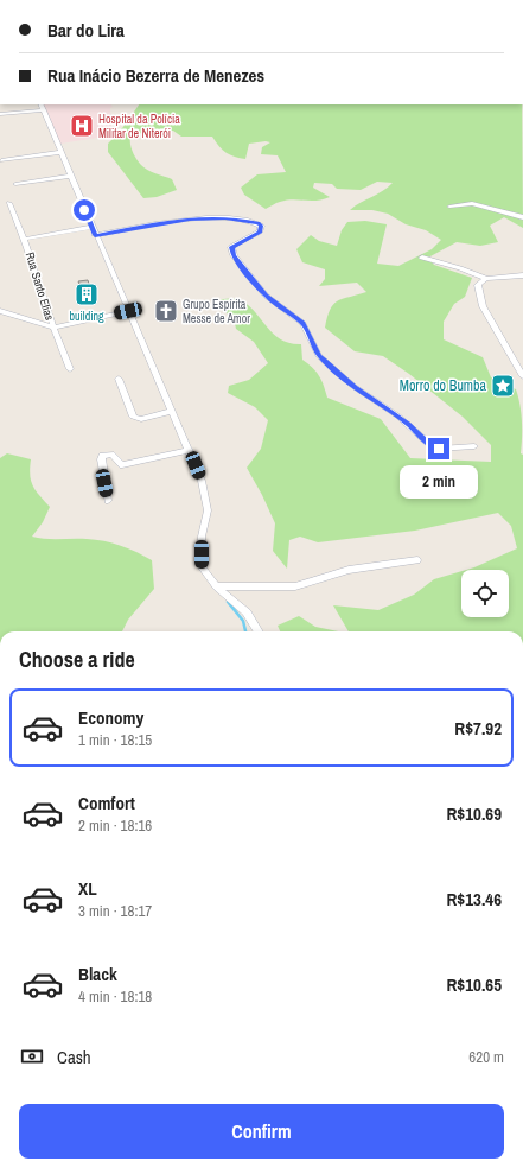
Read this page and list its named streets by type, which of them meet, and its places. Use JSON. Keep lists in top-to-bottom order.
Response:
{
  "streets": {
    "street": ["Rua Santo Elias"]
  },
  "places": {
    "hospital": ["Hospital da Polícia Militar de Niterói"],
    "building": ["building"],
    "church": ["Grupo Espírita Messe de Amor"],
    "place": ["Morro do Bumba"]
  },
  "page": {
    "banner": ["Bar do Lira", "Rua Inácio Bezerra de Menezes"],
    "bubble": "2 min",
    "heading": "Choose a ride",
    "list": [
      {
        "name": "Economy",
        "note": "1 min · 18:15",
        "value": "R$7.92"
      },
      {
        "name": "Comfort",
        "note": "2 min · 18:16",
        "value": "R$10.69"
      },
      {
        "name": "XL",
        "note": "3 min · 18:17",
        "value": "R$13.46"
      },
      {
        "name": "Black",
        "note": "4 min · 18:18",
        "value": "R$10.65"
      }
    ],
    "pay": ["Cash", "620 m"],
    "buttons": "Confirm"
  }
}
